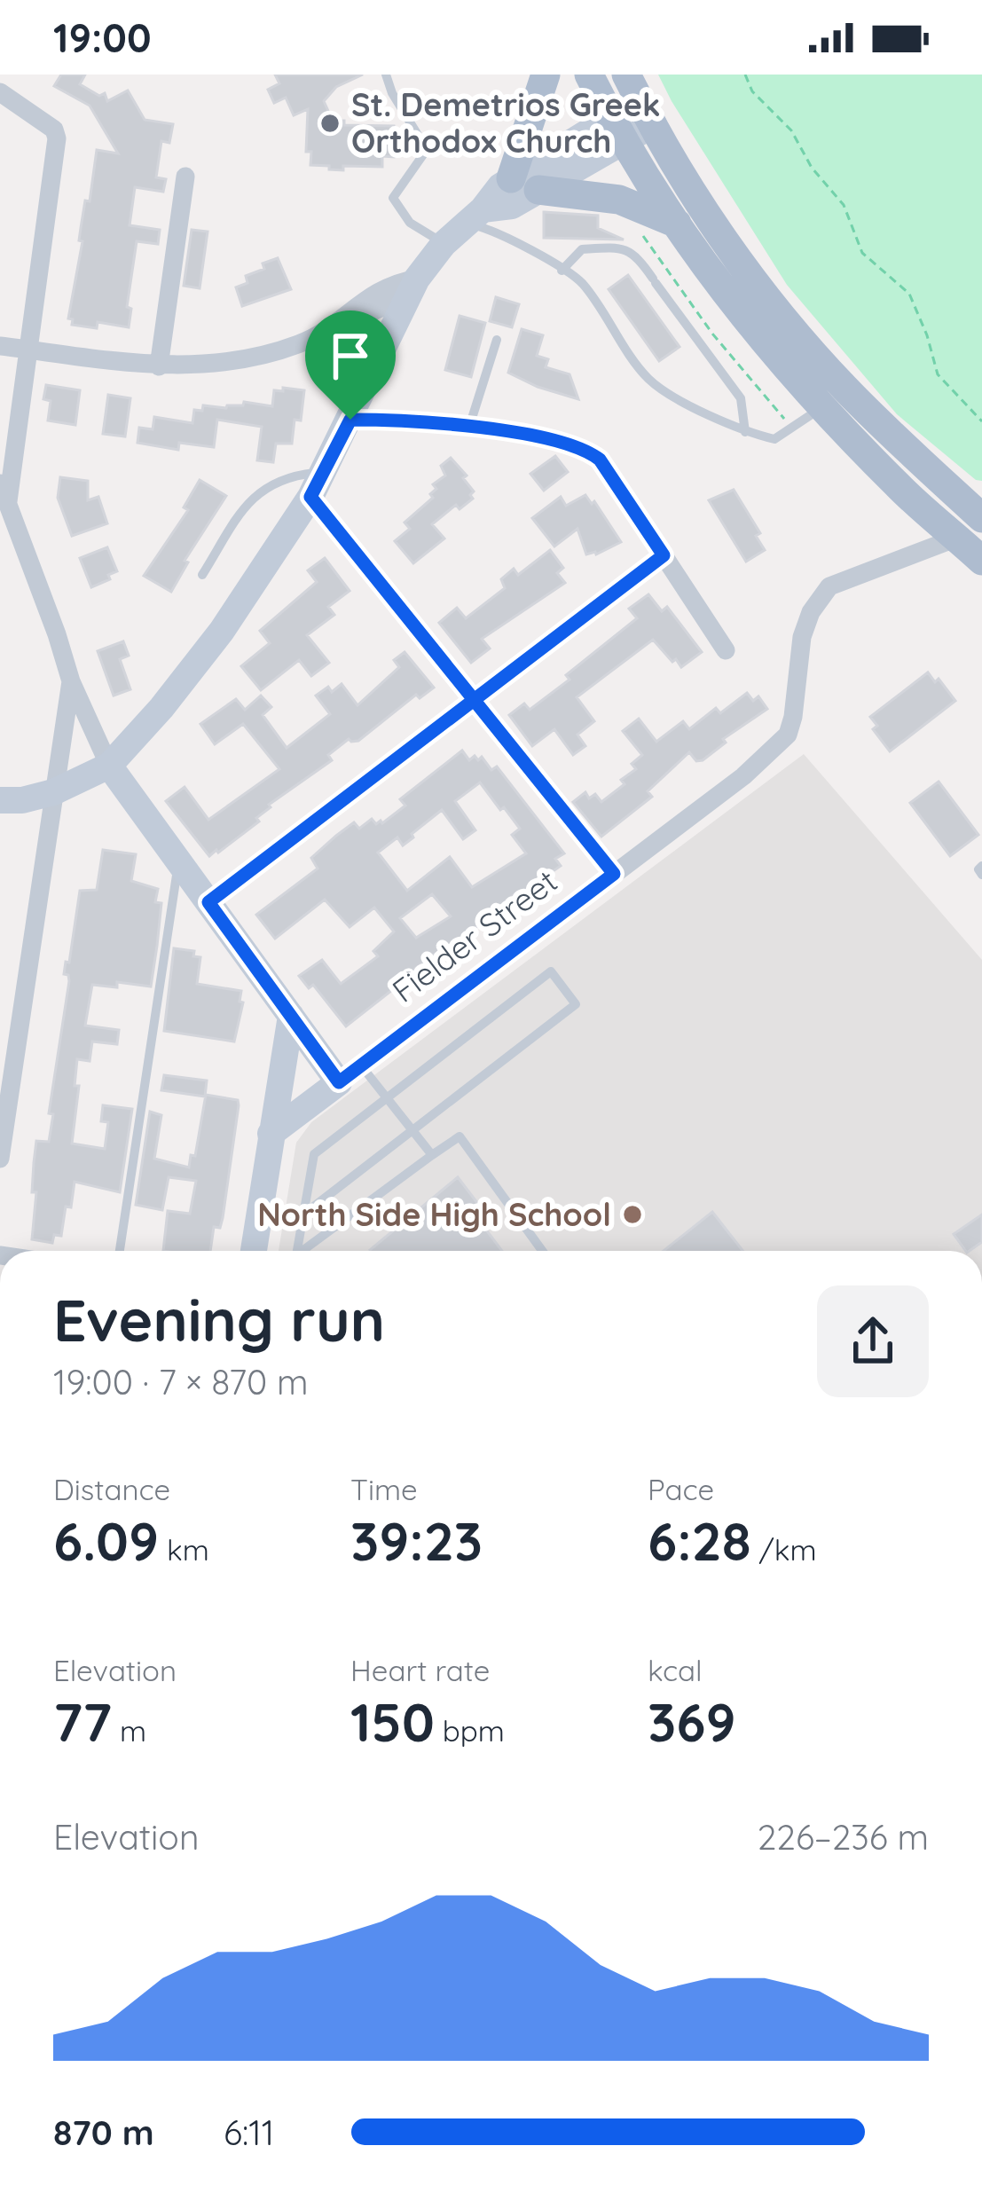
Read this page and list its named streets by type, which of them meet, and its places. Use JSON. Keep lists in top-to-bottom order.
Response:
{
  "streets": {
    "street": ["Fielder Street"]
  },
  "places": ["St. Demetrios Greek Orthodox Church", "North Side High School"],
  "page": {
    "status": "19:00",
    "heading": ["Evening run", "19:00 · 7 × 870 m"],
    "stats": [
      ["Distance", "6.09 km"],
      ["Time", "39:23"],
      ["Pace", "6:28 /km"],
      ["Elevation", "77 m"],
      ["Heart rate", "150 bpm"],
      ["kcal", "369"]
    ],
    "chart": ["Elevation", "226–236 m"],
    "list": [
      {
        "name": "870 m",
        "note": "6:11"
      }
    ]
  }
}
